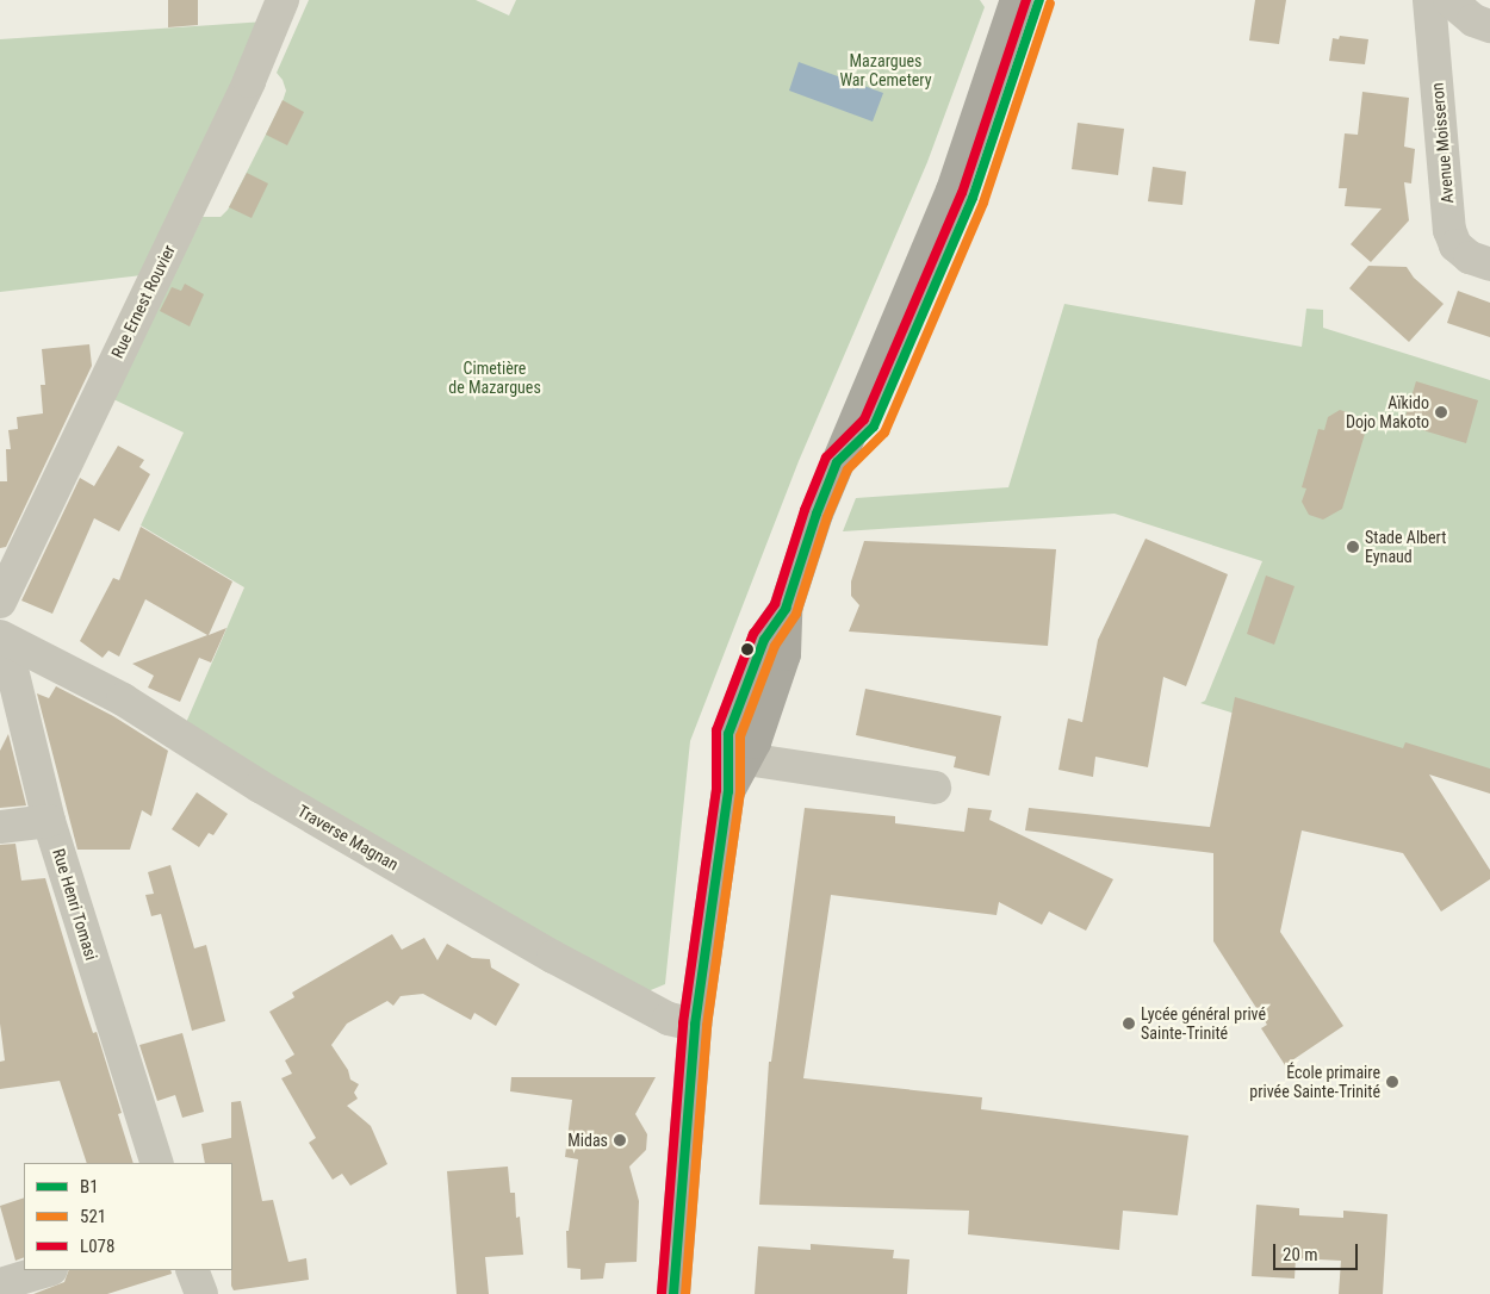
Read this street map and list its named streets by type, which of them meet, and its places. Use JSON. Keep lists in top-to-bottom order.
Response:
{
  "streets": {
    "street": [
      "Avenue Moisseron",
      "Rue Ernest Rouvier",
      "Traverse Magnan",
      "Rue Henri Tomasi"
    ]
  },
  "crossings": [
    ["Traverse Magnan", "Rue Henri Tomasi"]
  ],
  "parks": ["Mazargues War Cemetery", "Cimetière de Mazargues"],
  "places": [
    "Aïkido Dojo Makoto",
    "Stade Albert Eynaud",
    "Lycée général privé Sainte-Trinité",
    "École primaire privée Sainte-Trinité",
    "Midas"
  ],
  "lines": ["transit line B1", "transit line L078", "transit line 521"],
  "legend": ["B1", "521", "L078"],
  "scale_bar": "20 m"
}
